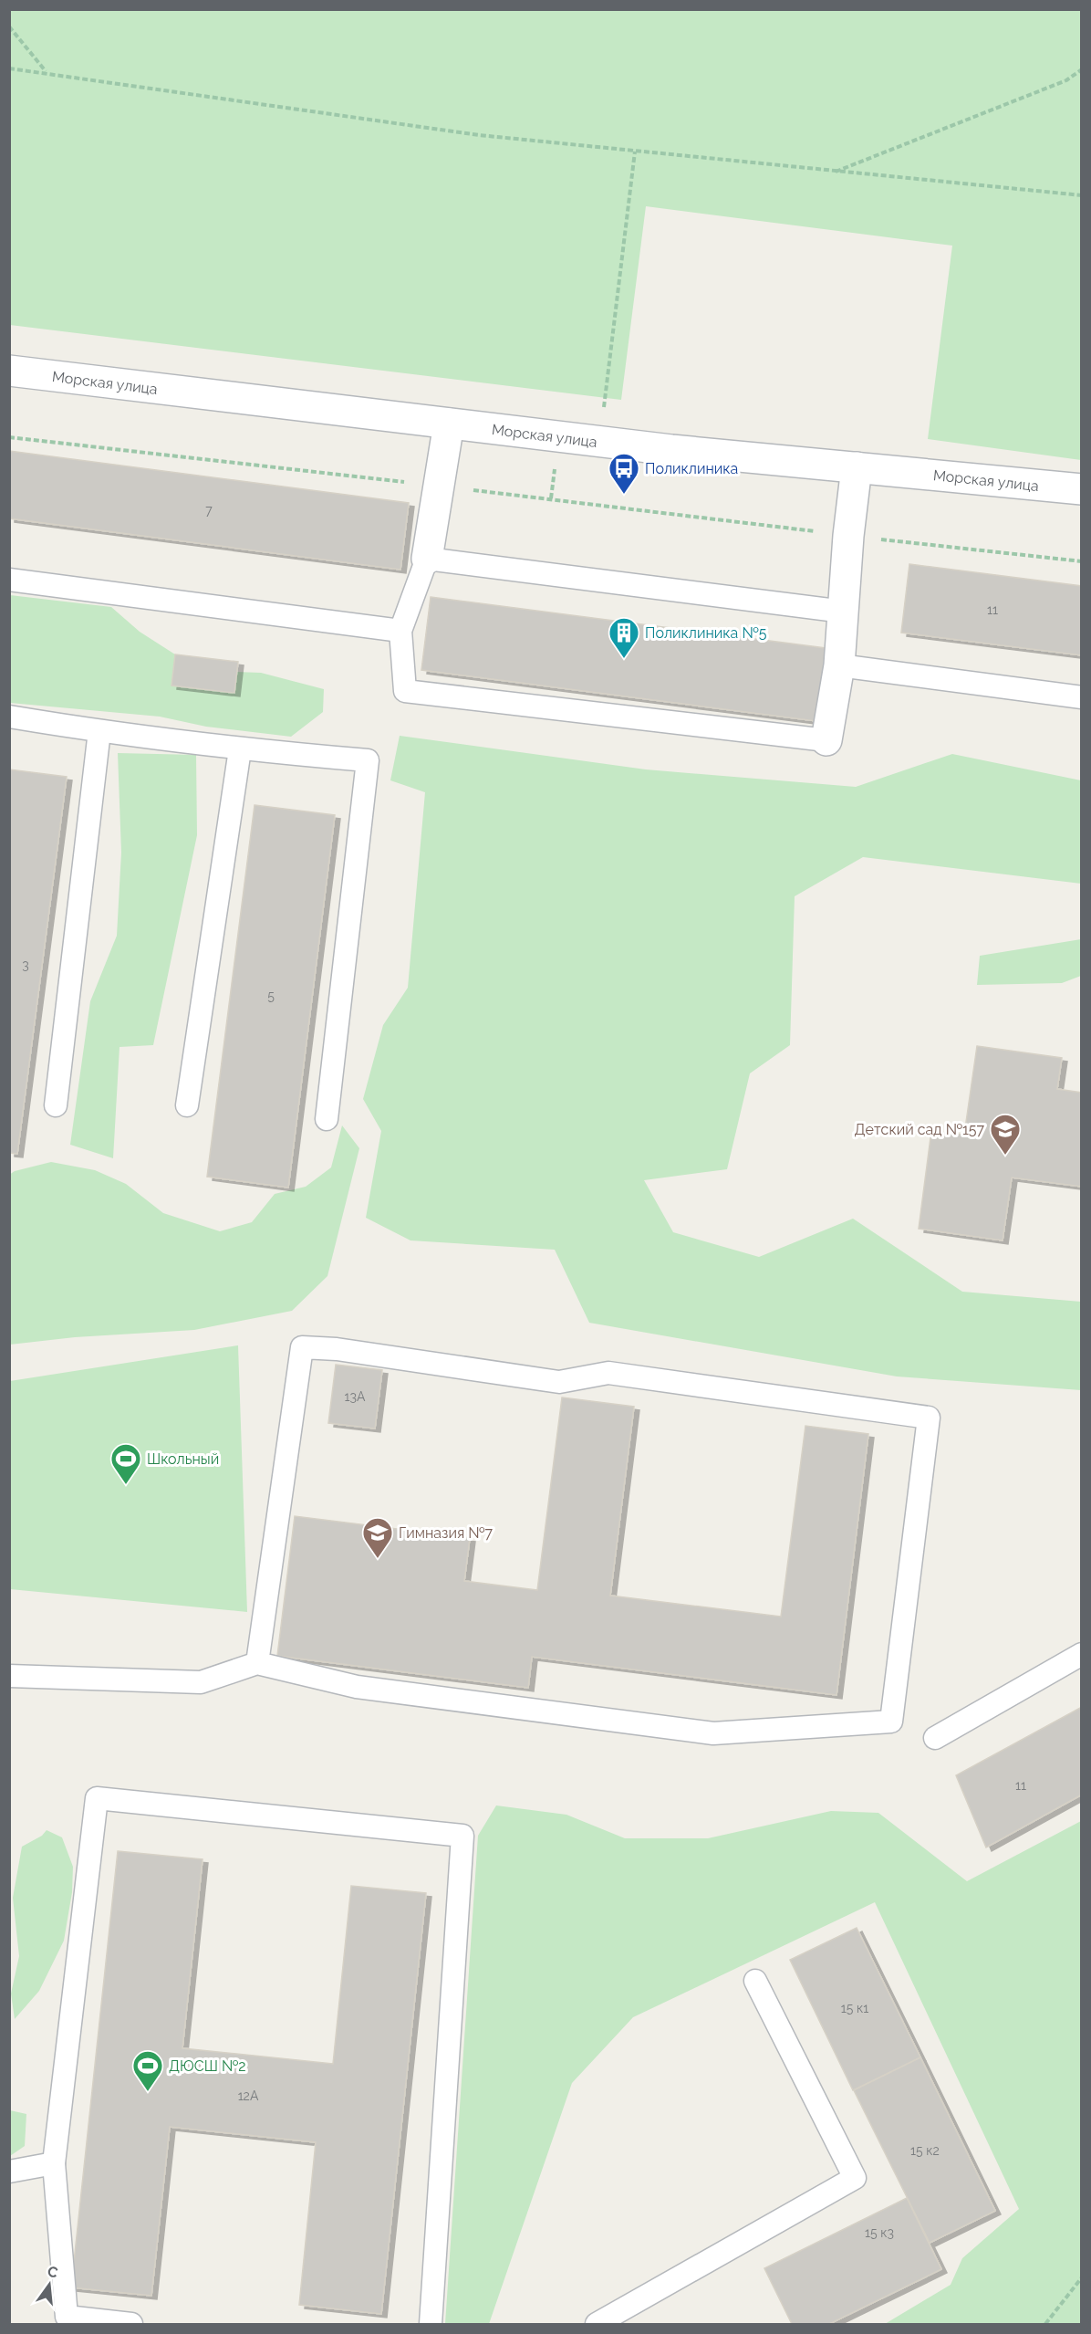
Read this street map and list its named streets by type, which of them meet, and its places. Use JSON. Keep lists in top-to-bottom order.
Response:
{
  "streets": {
    "street": ["Морская улица"]
  },
  "places": {
    "bus stop": ["Поликлиника"],
    "building": ["Поликлиника №5"],
    "school or university": ["Детский сад №157", "Гимназия №7"],
    "sports": ["Школьный", "ДЮСШ №2"]
  },
  "house_numbers": [
    "7",
    "11",
    "3",
    "5",
    "13А",
    "11",
    "15 к1",
    "12А",
    "15 к2",
    "15 к3"
  ],
  "north": "top"
}
